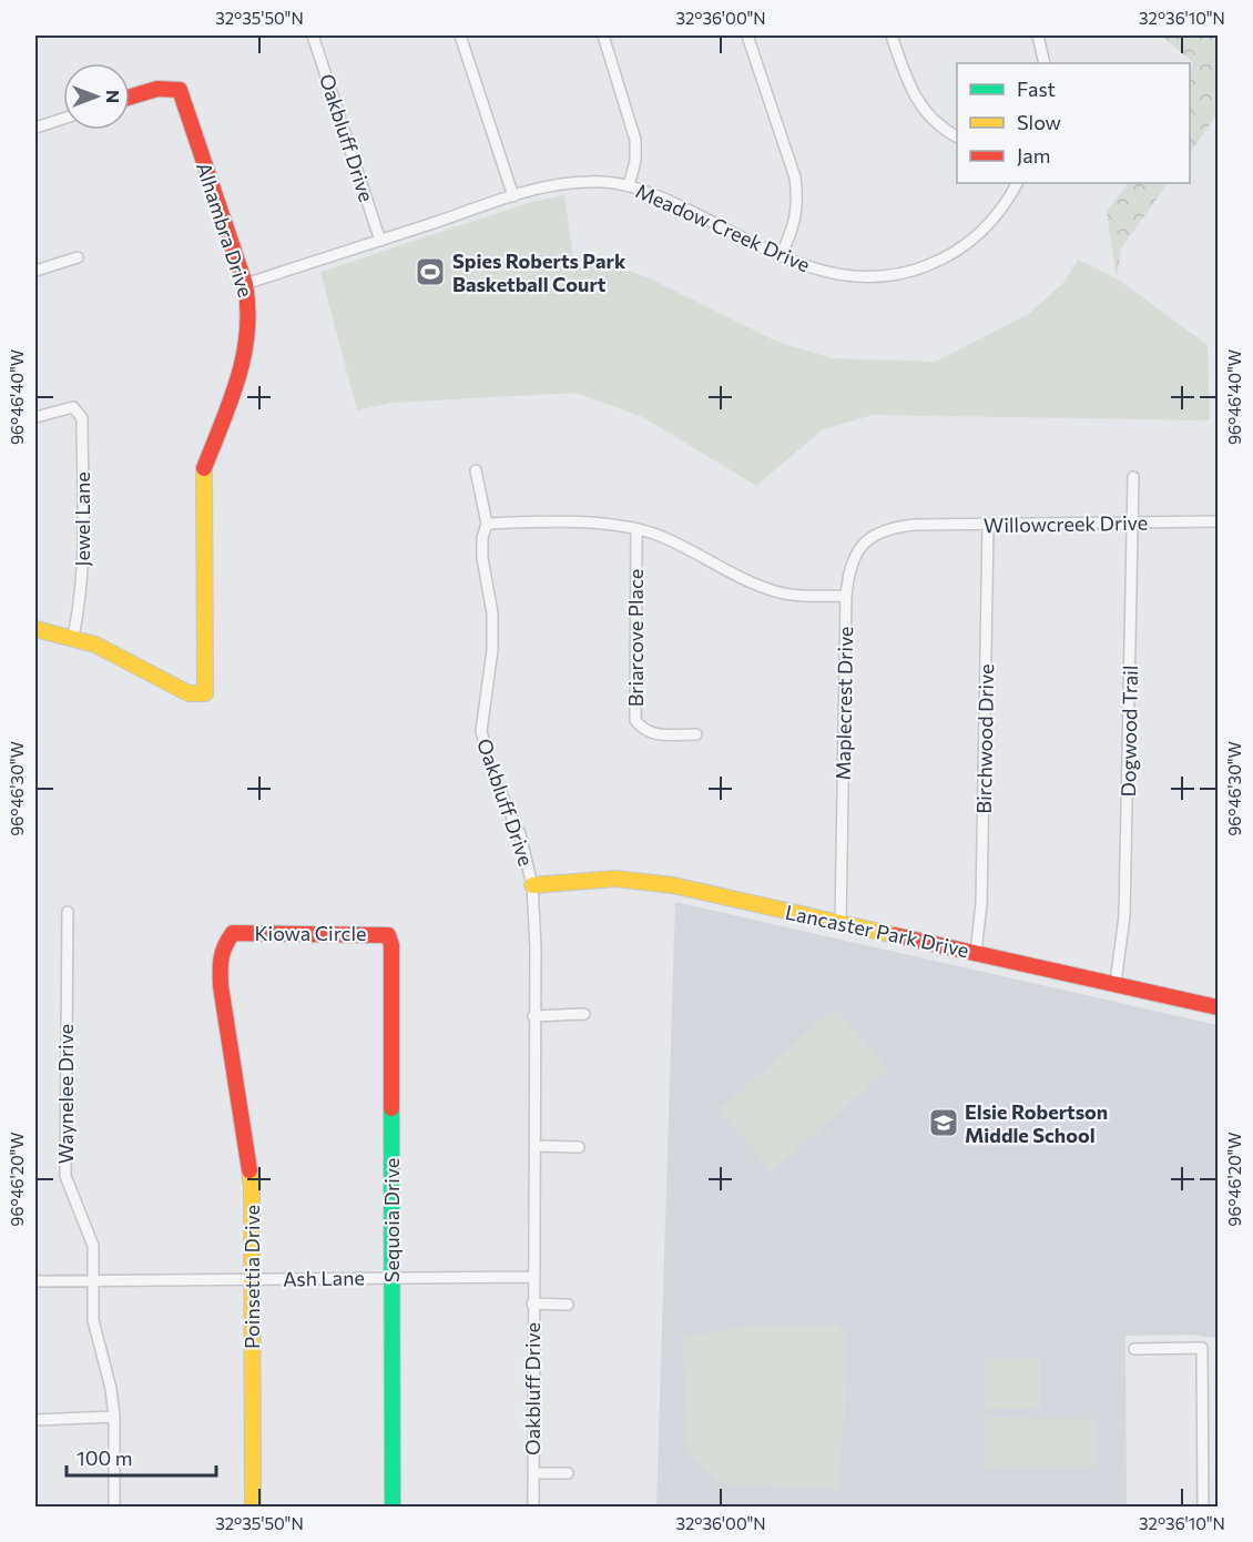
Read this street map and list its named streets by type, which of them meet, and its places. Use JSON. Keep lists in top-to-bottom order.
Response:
{
  "streets": {
    "street": [
      "Oakbluff Drive",
      "Meadow Creek Drive",
      "Alhambra Drive",
      "Jewel Lane",
      "Willowcreek Drive",
      "Briarcove Place",
      "Maplecrest Drive",
      "Dogwood Trail",
      "Birchwood Drive",
      "Lancaster Park Drive",
      "Kiowa Circle",
      "Waynelee Drive",
      "Sequoia Drive",
      "Poinsettia Drive",
      "Ash Lane"
    ]
  },
  "crossings": [
    ["Oakbluff Drive", "Meadow Creek Drive"],
    ["Oakbluff Drive", "Lancaster Park Drive"],
    ["Oakbluff Drive", "Ash Lane"],
    ["Meadow Creek Drive", "Alhambra Drive"],
    ["Alhambra Drive", "Jewel Lane"],
    ["Willowcreek Drive", "Maplecrest Drive"],
    ["Willowcreek Drive", "Dogwood Trail"],
    ["Willowcreek Drive", "Birchwood Drive"],
    ["Maplecrest Drive", "Lancaster Park Drive"],
    ["Dogwood Trail", "Lancaster Park Drive"],
    ["Birchwood Drive", "Lancaster Park Drive"],
    ["Kiowa Circle", "Sequoia Drive"],
    ["Kiowa Circle", "Poinsettia Drive"],
    ["Waynelee Drive", "Ash Lane"],
    ["Sequoia Drive", "Ash Lane"],
    ["Poinsettia Drive", "Ash Lane"]
  ],
  "places": {
    "sports": ["Spies Roberts Park Basketball Court"],
    "school or university": ["Elsie Robertson Middle School"]
  },
  "legend": ["Fast", "Slow", "Jam"],
  "scale_bar": "100 m",
  "north": "right",
  "coordinates": [
    "32°35'50\"N",
    "32°36'00\"N",
    "32°36'10\"N",
    "96°46'40\"W",
    "96°46'30\"W",
    "96°46'20\"W"
  ]
}
